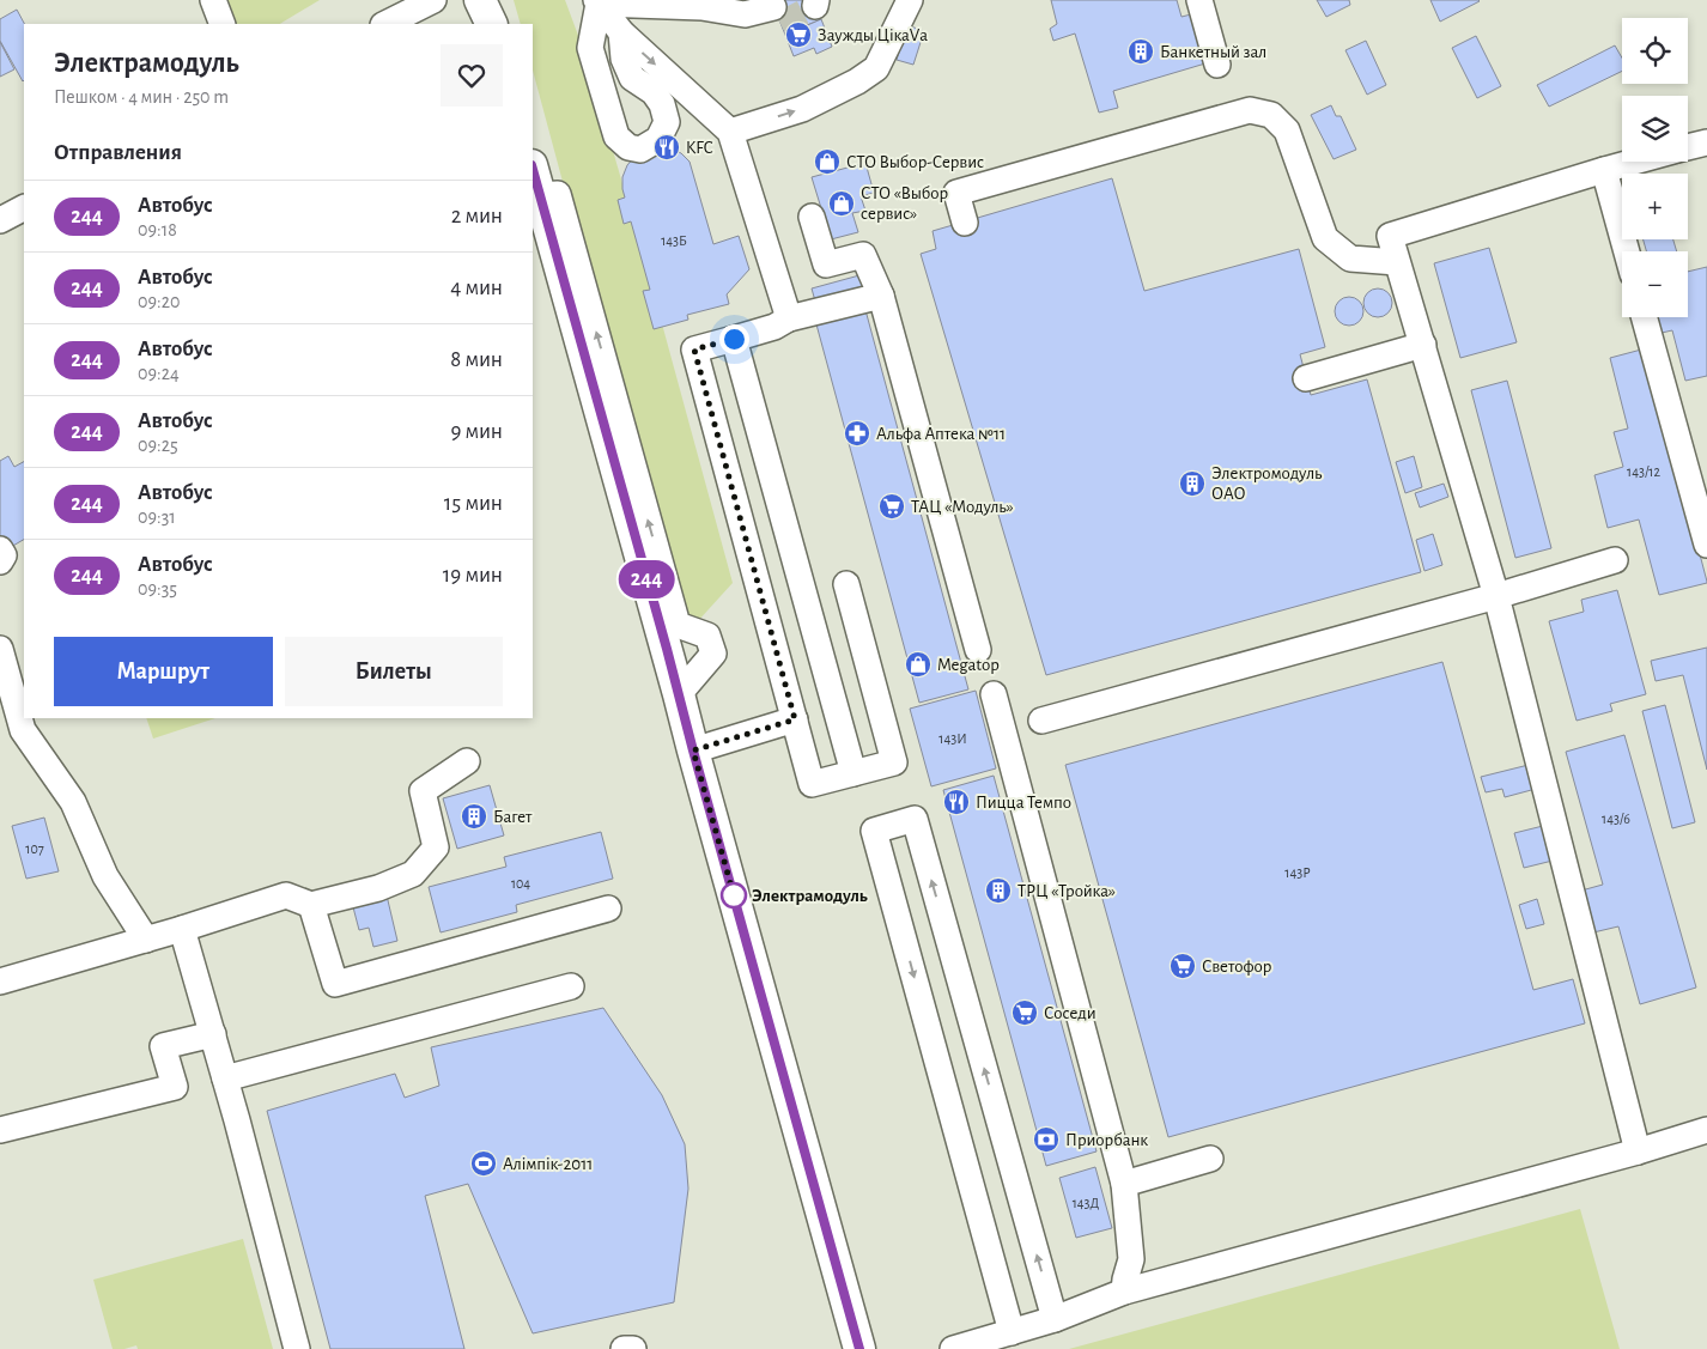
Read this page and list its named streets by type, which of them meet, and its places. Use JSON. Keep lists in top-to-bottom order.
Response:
{
  "places": {
    "supermarket": [
      "Заужды ЦікаVа",
      "ТАЦ «Модуль»",
      "Светофор",
      "Соседи"
    ],
    "building": [
      "Банкетный зал",
      "Электромодуль ОАО",
      "Багет",
      "ТРЦ «Тройка»"
    ],
    "restaurant": ["KFC", "Пицца Темпо"],
    "shop": ["СТО Выбор-Сервис", "СТО «Выбор сервис»", "Megatop"],
    "pharmacy": ["Альфа Аптека №11"],
    "other": ["Электрамодуль"],
    "bank": ["Приорбанк"],
    "sports": ["Алімпік-2011"]
  },
  "lines": ["bus line 244"],
  "house_numbers": [
    "143Б",
    "143/12",
    "143И",
    "143/6",
    "107",
    "143Р",
    "104",
    "143Д"
  ],
  "page": {
    "on_map": "244",
    "map_buttons": ["+", "−"],
    "heading": [
      ["Электрамодуль", "Пешком · 4 мин · 250 m"],
      "Отправления"
    ],
    "list": [
      {
        "mark": "244",
        "name": "Автобус",
        "note": "09:18",
        "value": "2 мин"
      },
      {
        "mark": "244",
        "name": "Автобус",
        "note": "09:20",
        "value": "4 мин"
      },
      {
        "mark": "244",
        "name": "Автобус",
        "note": "09:24",
        "value": "8 мин"
      },
      {
        "mark": "244",
        "name": "Автобус",
        "note": "09:25",
        "value": "9 мин"
      },
      {
        "mark": "244",
        "name": "Автобус",
        "note": "09:31",
        "value": "15 мин"
      },
      {
        "mark": "244",
        "name": "Автобус",
        "note": "09:35",
        "value": "19 мин"
      }
    ],
    "buttons": ["Маршрут", "Билеты"]
  }
}
